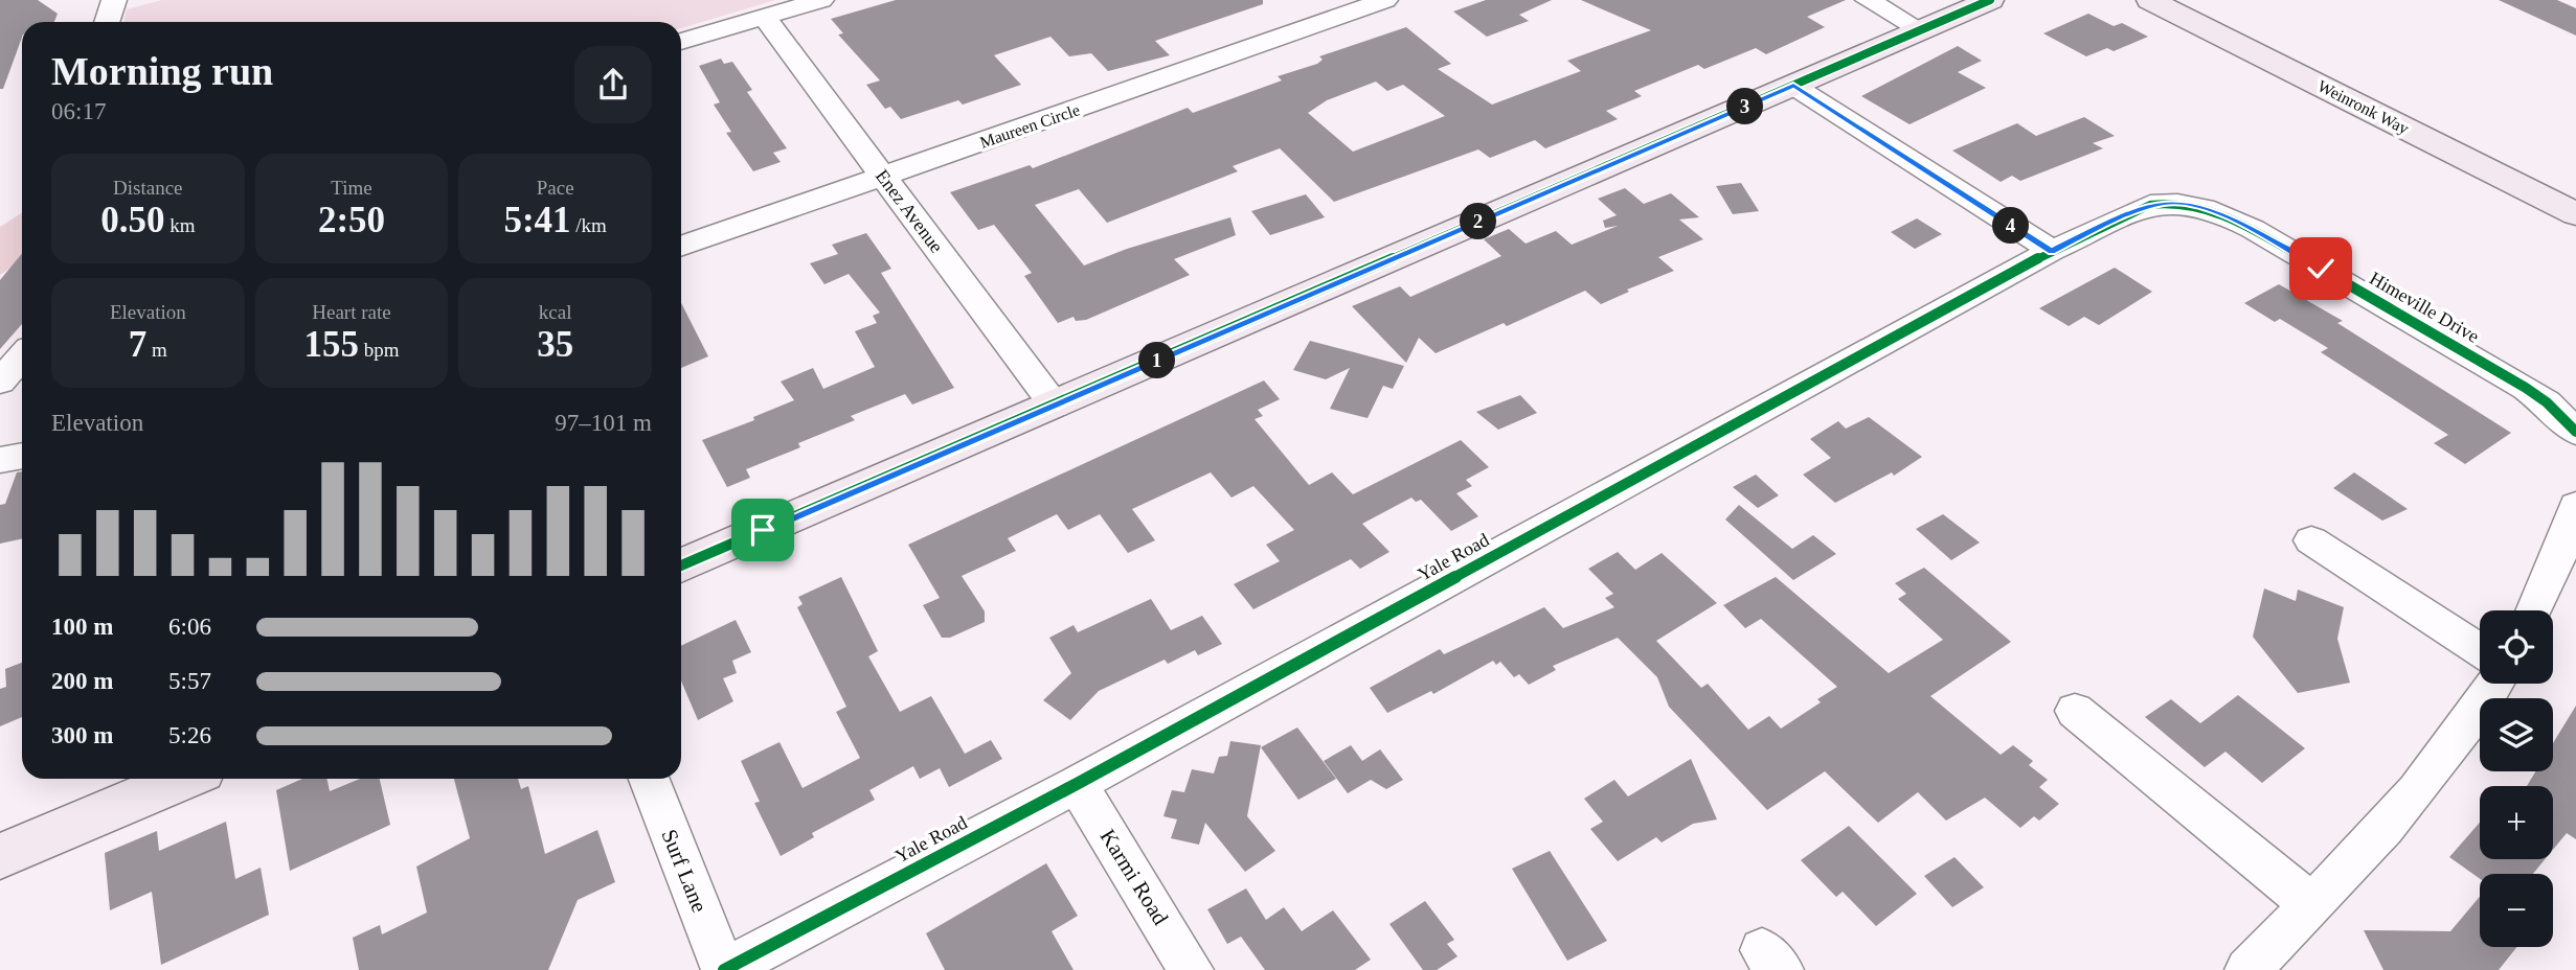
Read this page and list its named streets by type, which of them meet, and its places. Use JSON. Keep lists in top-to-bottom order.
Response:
{
  "streets": {
    "street": [
      "Weinronk Way",
      "Maureen Circle",
      "Enez Avenue",
      "Himeville Drive",
      "Yale Road",
      "Surf Lane",
      "Karmi Road"
    ]
  },
  "crossings": [
    ["Maureen Circle", "Enez Avenue"],
    ["Himeville Drive", "Yale Road"],
    ["Yale Road", "Surf Lane"],
    ["Yale Road", "Karmi Road"]
  ],
  "page": {
    "heading": ["Morning run", "06:17"],
    "pins": [
      "3",
      "2",
      "4",
      "1"
    ],
    "stats": [
      ["Distance", "0.50 km"],
      ["Time", "2:50"],
      ["Pace", "5:41 /km"],
      ["Elevation", "7 m"],
      ["Heart rate", "155 bpm"],
      ["kcal", "35"]
    ],
    "chart": ["Elevation", "97–101 m"],
    "list": [
      {
        "name": "100 m",
        "note": "6:06"
      },
      {
        "name": "200 m",
        "note": "5:57"
      },
      {
        "name": "300 m",
        "note": "5:26"
      }
    ],
    "map_buttons": ["+", "−"]
  }
}
